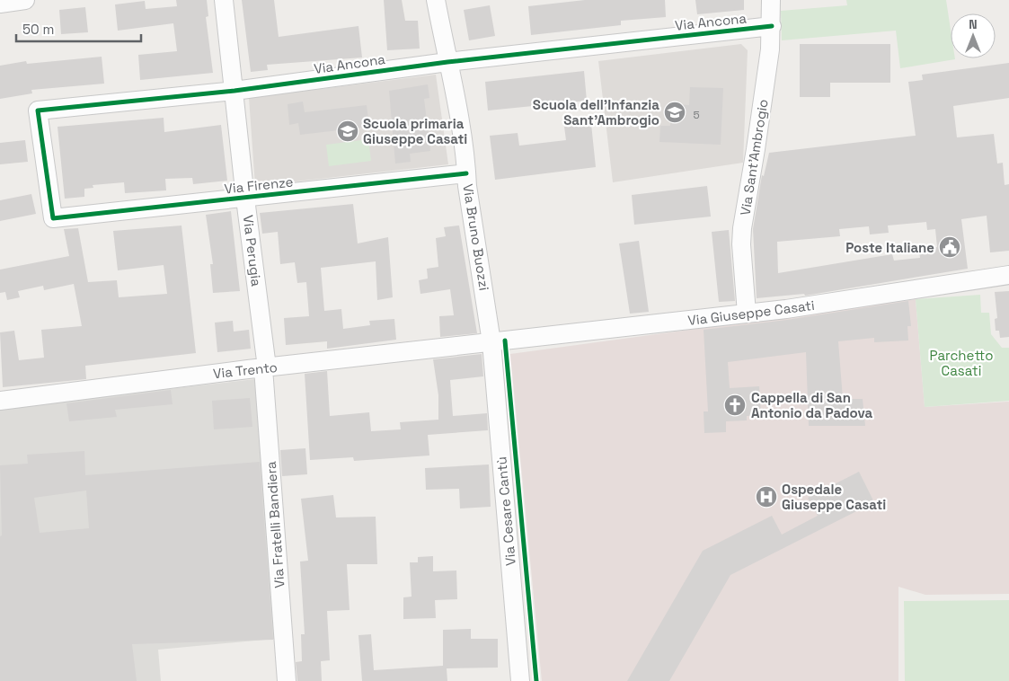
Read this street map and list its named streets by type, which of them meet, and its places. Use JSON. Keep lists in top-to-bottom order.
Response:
{
  "streets": {
    "street": [
      "Via Ancona",
      "Via Sant'Ambrogio",
      "Via Firenze",
      "Via Bruno Buozzi",
      "Via Perugia",
      "Via Giuseppe Casati",
      "Via Trento",
      "Via Cesare Cantù",
      "Via Fratelli Bandiera"
    ]
  },
  "crossings": [
    ["Via Ancona", "Via Sant'Ambrogio"],
    ["Via Ancona", "Via Firenze"],
    ["Via Ancona", "Via Bruno Buozzi"],
    ["Via Ancona", "Via Perugia"],
    ["Via Sant'Ambrogio", "Via Giuseppe Casati"],
    ["Via Firenze", "Via Bruno Buozzi"],
    ["Via Firenze", "Via Perugia"],
    ["Via Bruno Buozzi", "Via Giuseppe Casati"],
    ["Via Bruno Buozzi", "Via Trento"],
    ["Via Bruno Buozzi", "Via Cesare Cantù"],
    ["Via Perugia", "Via Trento"],
    ["Via Perugia", "Via Fratelli Bandiera"],
    ["Via Giuseppe Casati", "Via Trento"],
    ["Via Giuseppe Casati", "Via Cesare Cantù"],
    ["Via Trento", "Via Cesare Cantù"],
    ["Via Trento", "Via Fratelli Bandiera"]
  ],
  "parks": ["Parchetto Casati"],
  "places": {
    "school or university": ["Scuola dell'Infanzia Sant'Ambrogio", "Scuola primaria Giuseppe Casati"],
    "public building": ["Poste Italiane"],
    "church": ["Cappella di San Antonio da Padova"],
    "hospital": ["Ospedale Giuseppe Casati"]
  },
  "house_numbers": ["5"],
  "scale_bar": "50 m",
  "north": "top"
}
